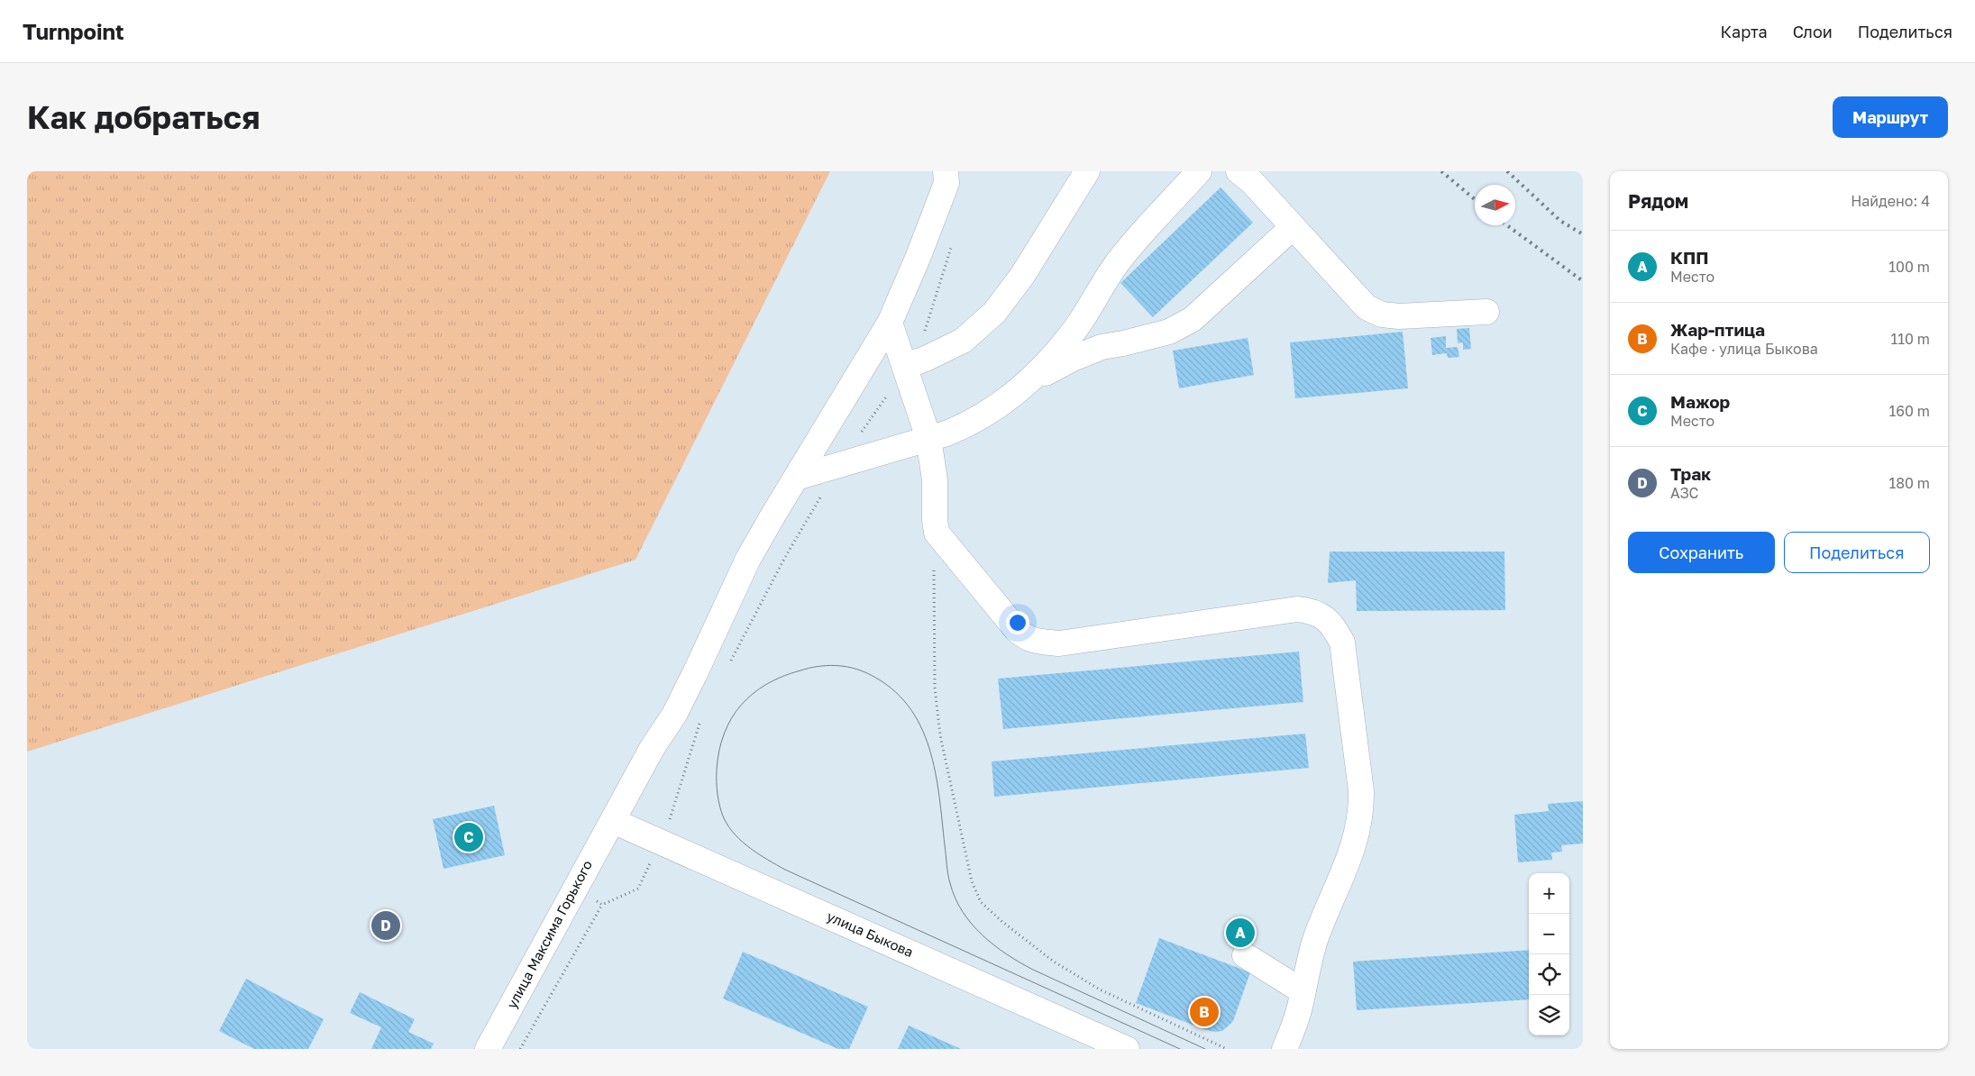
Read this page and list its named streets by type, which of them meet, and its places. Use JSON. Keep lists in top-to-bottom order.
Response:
{
  "streets": {
    "street": ["улица Максима Горького", "улица Быкова"]
  },
  "crossings": [
    ["улица Максима Горького", "улица Быкова"]
  ],
  "north": "right",
  "page": {
    "header": "Turnpoint",
    "nav": ["Карта", "Слои", "Поделиться"],
    "buttons": [
      "Маршрут",
      ["Сохранить", "Поделиться"]
    ],
    "title": "Как добраться",
    "heading": ["Рядом", "Найдено: 4"],
    "list": [
      {
        "mark": "A",
        "name": "КПП",
        "note": "Место",
        "value": "100 m"
      },
      {
        "mark": "B",
        "name": "Жар-птица",
        "note": "Кафе · улица Быкова",
        "value": "110 m"
      },
      {
        "mark": "C",
        "name": "Мажор",
        "note": "Место",
        "value": "160 m"
      },
      {
        "mark": "D",
        "name": "Трак",
        "note": "АЗС",
        "value": "180 m"
      }
    ],
    "pins": [
      "C",
      "D",
      "A",
      "B"
    ],
    "map_buttons": ["+", "−"]
  }
}
